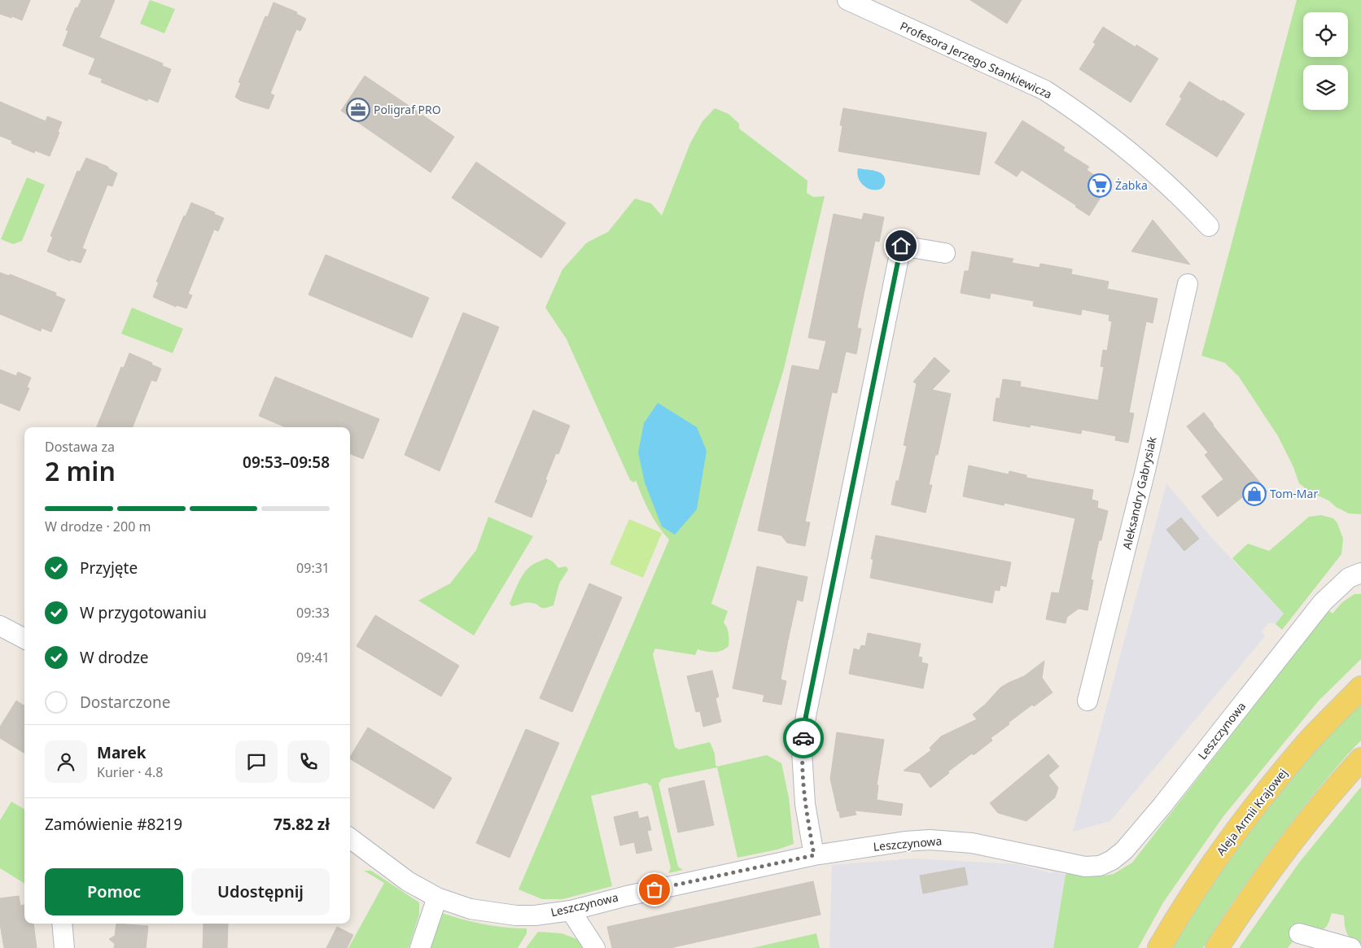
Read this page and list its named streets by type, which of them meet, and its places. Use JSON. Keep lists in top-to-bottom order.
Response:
{
  "streets": {
    "main road": ["Aleja Armii Krajowej"],
    "street": ["Profesora Jerzego Stankiewicza", "Aleksandry Gabrysiak", "Leszczynowa"]
  },
  "places": {
    "office": ["Poligraf PRO"],
    "supermarket": ["Żabka"],
    "shop": ["Tom-Mar"]
  },
  "page": {
    "heading": ["2 min", "Dostawa za", "09:53–09:58"],
    "panel": [
      "Marek",
      "Kurier · 4.8",
      "Zamówienie #8219",
      "75.82 zł"
    ],
    "bar": "W drodze · 200 m",
    "list": [
      ["Przyjęte", "09:31"],
      ["W przygotowaniu", "09:33"],
      ["W drodze", "09:41"],
      "Dostarczone"
    ],
    "buttons": ["Pomoc", "Udostępnij"]
  }
}
